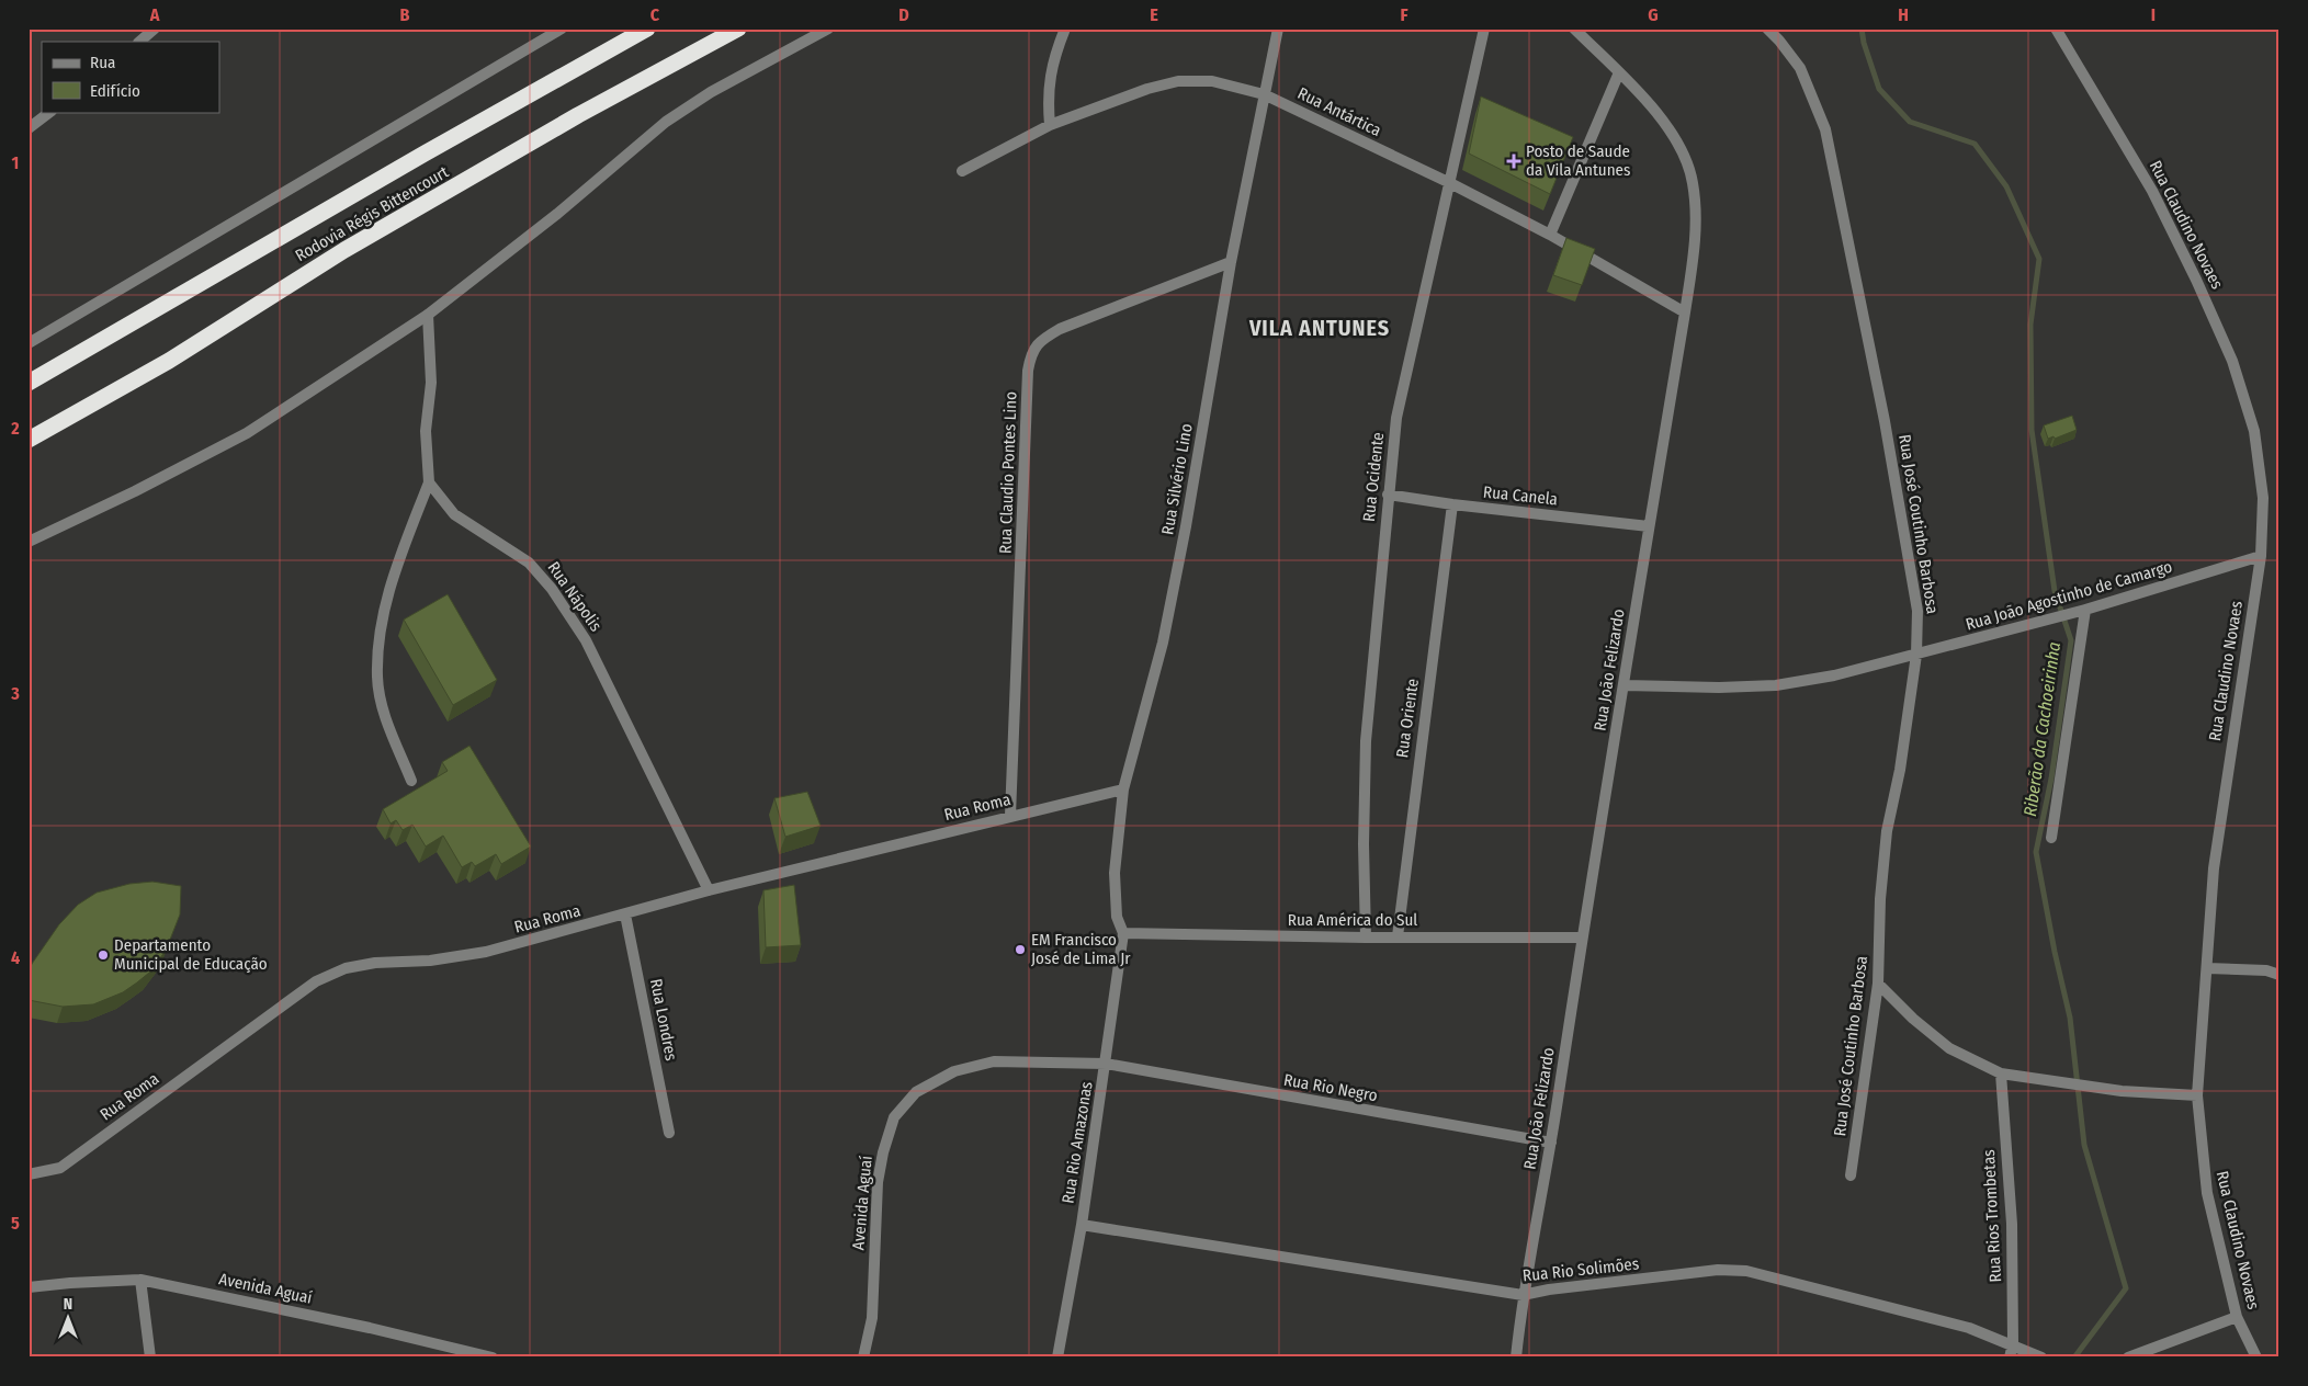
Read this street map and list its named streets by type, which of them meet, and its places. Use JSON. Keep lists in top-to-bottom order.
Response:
{
  "streets": {
    "highway": ["Rodovia Régis Bittencourt"],
    "street": [
      "Rua Antártica",
      "Rua Claudino Novaes",
      "Rua Claudio Pontes Lino",
      "Rua Ocidente",
      "Rua Silvério Lino",
      "Rua Canela",
      "Rua José Coutinho Barbosa",
      "Rua João Agostinho de Camargo",
      "Rua Nápolis",
      "Rua João Felizardo",
      "Rua Oriente",
      "Rua Roma",
      "Rua América do Sul",
      "Rua Londres",
      "Rua Rio Negro",
      "Rua Rio Amazonas",
      "Avenida Aguaí",
      "Rua Rios Trombetas",
      "Rua Rio Solimões"
    ]
  },
  "crossings": [
    ["Rua Antártica", "Rua Ocidente"],
    ["Rua Antártica", "Rua Silvério Lino"],
    ["Rua Antártica", "Rua João Felizardo"],
    ["Rua Claudino Novaes", "Rua João Agostinho de Camargo"],
    ["Rua Claudio Pontes Lino", "Rua Silvério Lino"],
    ["Rua Claudio Pontes Lino", "Rua Roma"],
    ["Rua Ocidente", "Rua Canela"],
    ["Rua Ocidente", "Rua América do Sul"],
    ["Rua Silvério Lino", "Rua Roma"],
    ["Rua Silvério Lino", "Rua América do Sul"],
    ["Rua Silvério Lino", "Rua Rio Amazonas"],
    ["Rua Canela", "Rua João Felizardo"],
    ["Rua Canela", "Rua Oriente"],
    ["Rua José Coutinho Barbosa", "Rua João Agostinho de Camargo"],
    ["Rua João Agostinho de Camargo", "Rua João Felizardo"],
    ["Rua Nápolis", "Rua Roma"],
    ["Rua João Felizardo", "Rua América do Sul"],
    ["Rua João Felizardo", "Rua Rio Negro"],
    ["Rua João Felizardo", "Rua Rio Solimões"],
    ["Rua Oriente", "Rua América do Sul"],
    ["Rua Roma", "Rua Londres"],
    ["Rua América do Sul", "Rua Rio Amazonas"],
    ["Rua Rio Negro", "Rua Rio Amazonas"],
    ["Rua Rio Negro", "Avenida Aguaí"],
    ["Rua Rio Amazonas", "Avenida Aguaí"],
    ["Rua Rio Amazonas", "Rua Rio Solimões"],
    ["Rua Rios Trombetas", "Rua Rio Solimões"]
  ],
  "districts": ["VILA ANTUNES"],
  "water": ["Riberão da Cachoeirinha"],
  "places": {
    "health": ["Posto de Saude da Vila Antunes"],
    "other": ["EM Francisco José de Lima Jr", "Departamento Municipal de Educação"]
  },
  "legend": ["Rua", "Edifício"],
  "north": "top",
  "grid": {
    "columns": [
      "A",
      "B",
      "C",
      "D",
      "E",
      "F",
      "G",
      "H",
      "I"
    ],
    "rows": [
      "1",
      "2",
      "3",
      "4",
      "5"
    ]
  }
}
